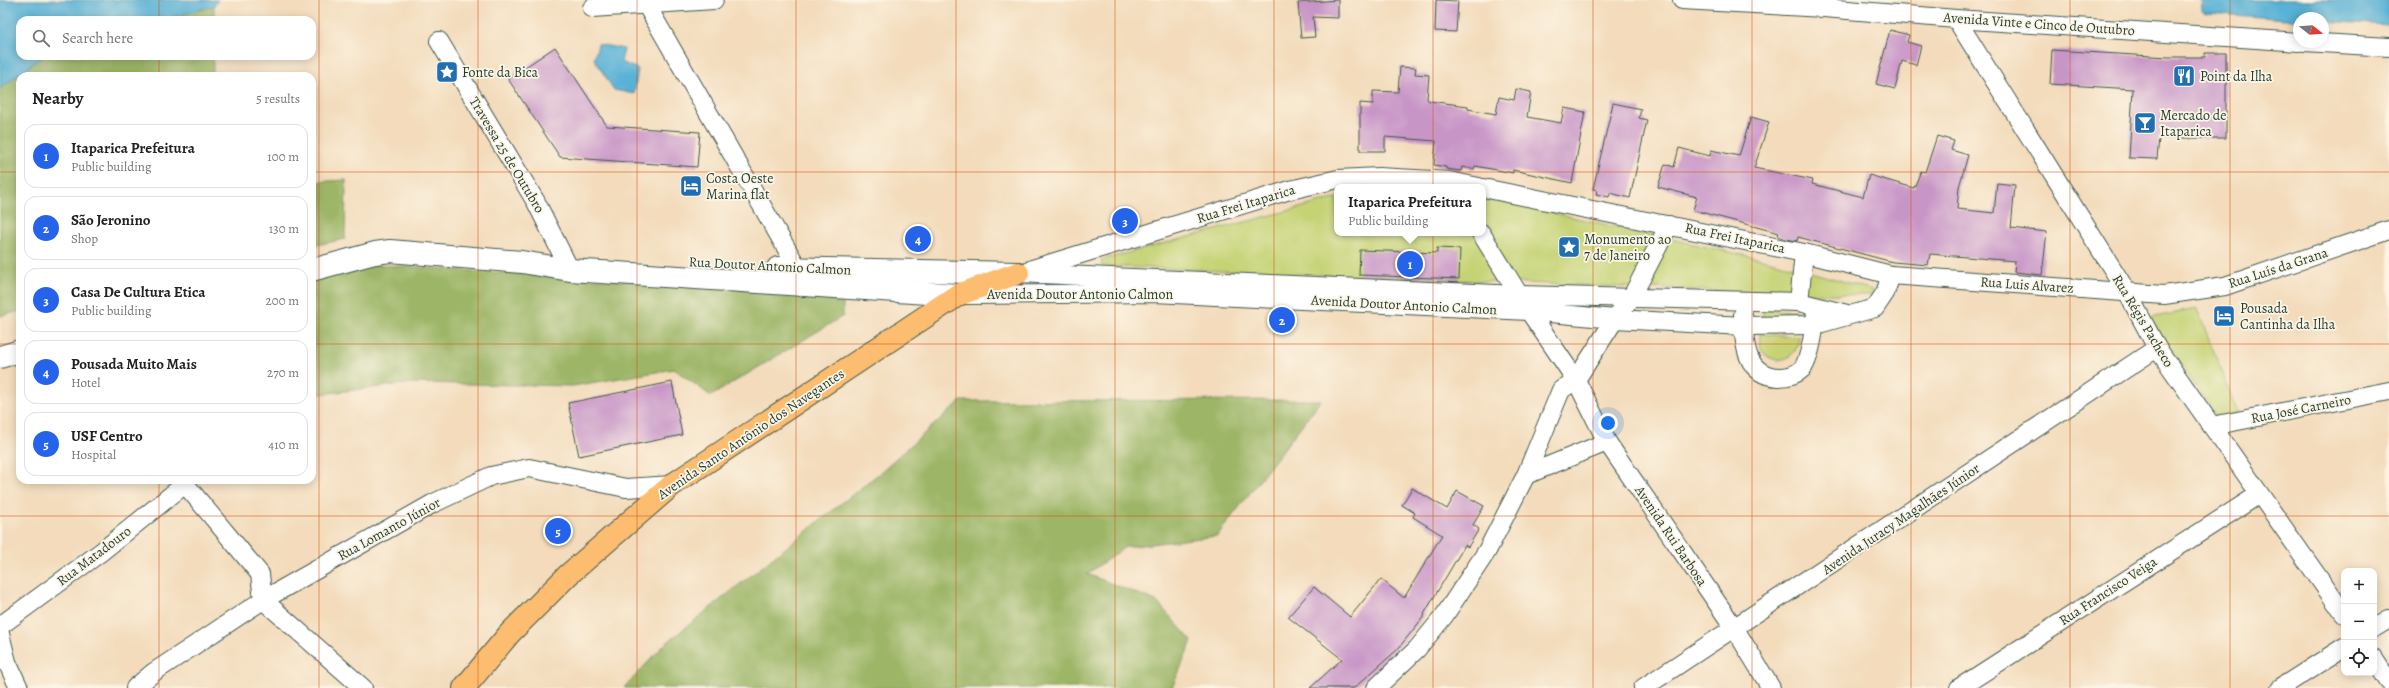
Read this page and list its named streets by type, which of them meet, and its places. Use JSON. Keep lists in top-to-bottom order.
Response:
{
  "streets": {
    "main road": ["Avenida Santo Antônio dos Navegantes"],
    "street": [
      "Avenida Vinte e Cinco de Outubro",
      "Travessa 25 de Outubro",
      "Rua Frei Itaparica",
      "Rua Doutor Antonio Calmon",
      "Rua Luís da Grana",
      "Rua Luis Alvarez",
      "Avenida Doutor Antonio Calmon",
      "Rua Régis Pacheco",
      "Rua José Carneiro",
      "Avenida Juracy Magalhães Júnior",
      "Rua Lomanto Júnior",
      "Avenida Rui Barbosa",
      "Rua Matadouro",
      "Rua Francisco Veiga"
    ]
  },
  "crossings": [
    ["Avenida Vinte e Cinco de Outubro", "Rua Régis Pacheco"],
    ["Travessa 25 de Outubro", "Rua Doutor Antonio Calmon"],
    ["Rua Frei Itaparica", "Rua Doutor Antonio Calmon"],
    ["Rua Frei Itaparica", "Rua Luis Alvarez"],
    ["Rua Frei Itaparica", "Avenida Doutor Antonio Calmon"],
    ["Rua Frei Itaparica", "Avenida Santo Antônio dos Navegantes"],
    ["Rua Doutor Antonio Calmon", "Avenida Doutor Antonio Calmon"],
    ["Rua Doutor Antonio Calmon", "Avenida Santo Antônio dos Navegantes"],
    ["Rua Luís da Grana", "Rua Luis Alvarez"],
    ["Rua Luis Alvarez", "Avenida Doutor Antonio Calmon"],
    ["Rua Luis Alvarez", "Rua Régis Pacheco"],
    ["Avenida Doutor Antonio Calmon", "Avenida Santo Antônio dos Navegantes"],
    ["Avenida Doutor Antonio Calmon", "Avenida Rui Barbosa"],
    ["Rua Régis Pacheco", "Rua José Carneiro"],
    ["Rua Régis Pacheco", "Avenida Juracy Magalhães Júnior"],
    ["Rua Régis Pacheco", "Rua Francisco Veiga"],
    ["Avenida Santo Antônio dos Navegantes", "Rua Lomanto Júnior"],
    ["Avenida Juracy Magalhães Júnior", "Avenida Rui Barbosa"],
    ["Rua Lomanto Júnior", "Rua Matadouro"]
  ],
  "places": {
    "place": ["Fonte da Bica", "Monumento ao 7 de Janeiro"],
    "restaurant": ["Point da Ilha"],
    "bar": ["Mercado de Itaparica"],
    "hotel": ["Costa Oeste Marina flat", "Pousada Cantinha da Ilha"]
  },
  "north": "right",
  "page": {
    "search": "Search here",
    "heading": ["Nearby", "5 results"],
    "list": [
      {
        "mark": "1",
        "name": "Itaparica Prefeitura",
        "note": "Public building",
        "value": "100 m"
      },
      {
        "mark": "2",
        "name": "São Jeronino",
        "note": "Shop",
        "value": "130 m"
      },
      {
        "mark": "3",
        "name": "Casa De Cultura Etica",
        "note": "Public building",
        "value": "200 m"
      },
      {
        "mark": "4",
        "name": "Pousada Muito Mais",
        "note": "Hotel",
        "value": "270 m"
      },
      {
        "mark": "5",
        "name": "USF Centro",
        "note": "Hospital",
        "value": "410 m"
      }
    ],
    "popup": ["Itaparica Prefeitura", "Public building"],
    "pins": [
      "3",
      "4",
      "1",
      "2",
      "5"
    ],
    "map_buttons": ["+", "−"]
  }
}
